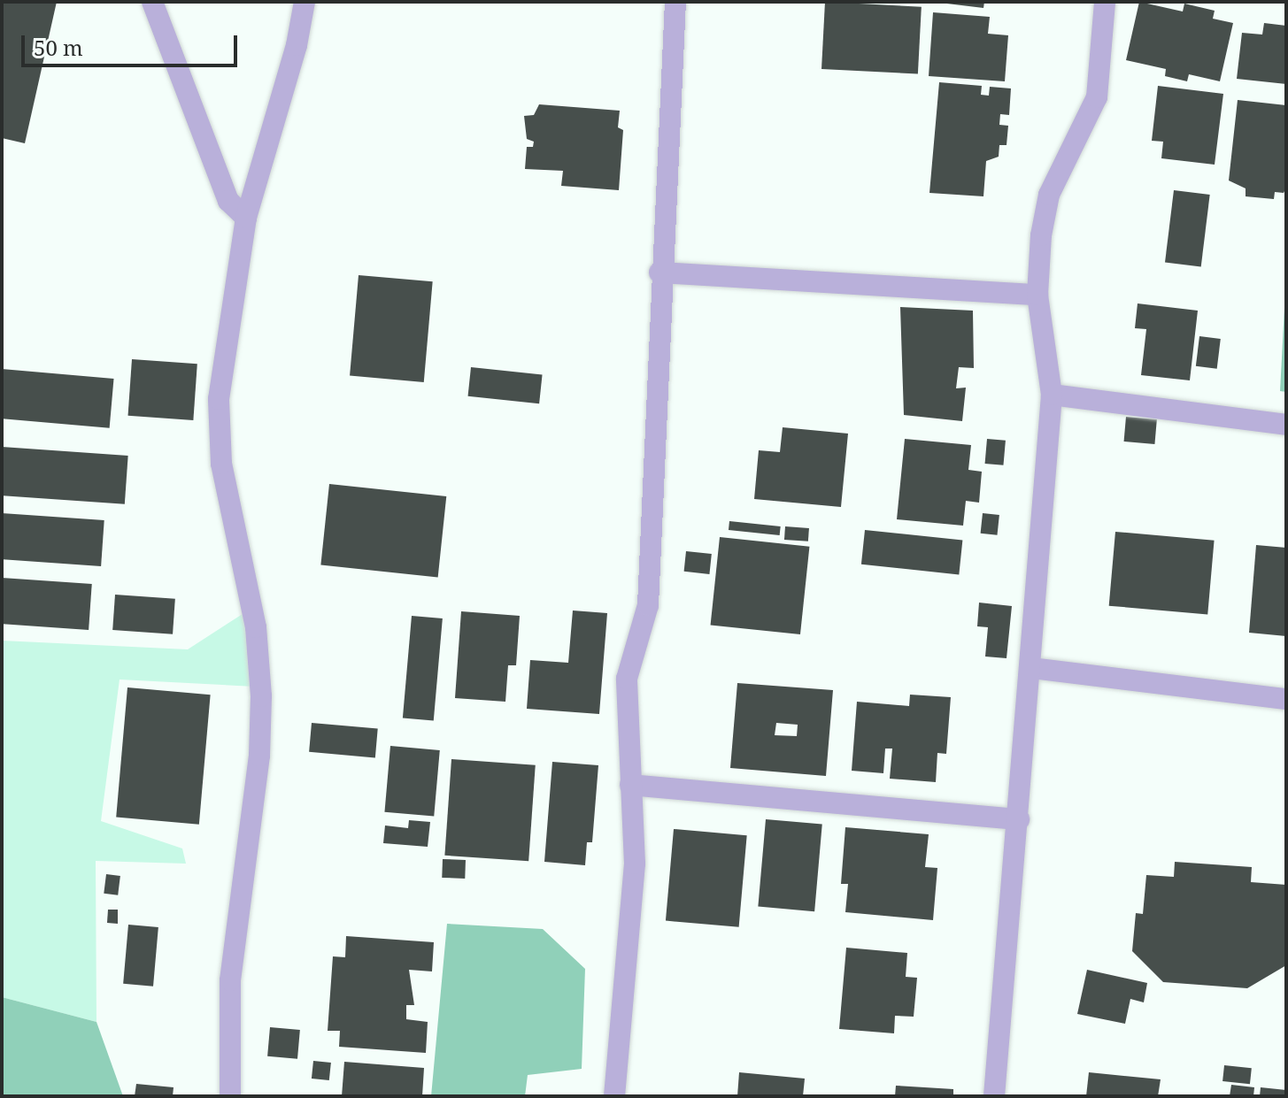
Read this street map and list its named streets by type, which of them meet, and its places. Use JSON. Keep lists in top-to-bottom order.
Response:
{
  "scale_bar": "50 m"
}
